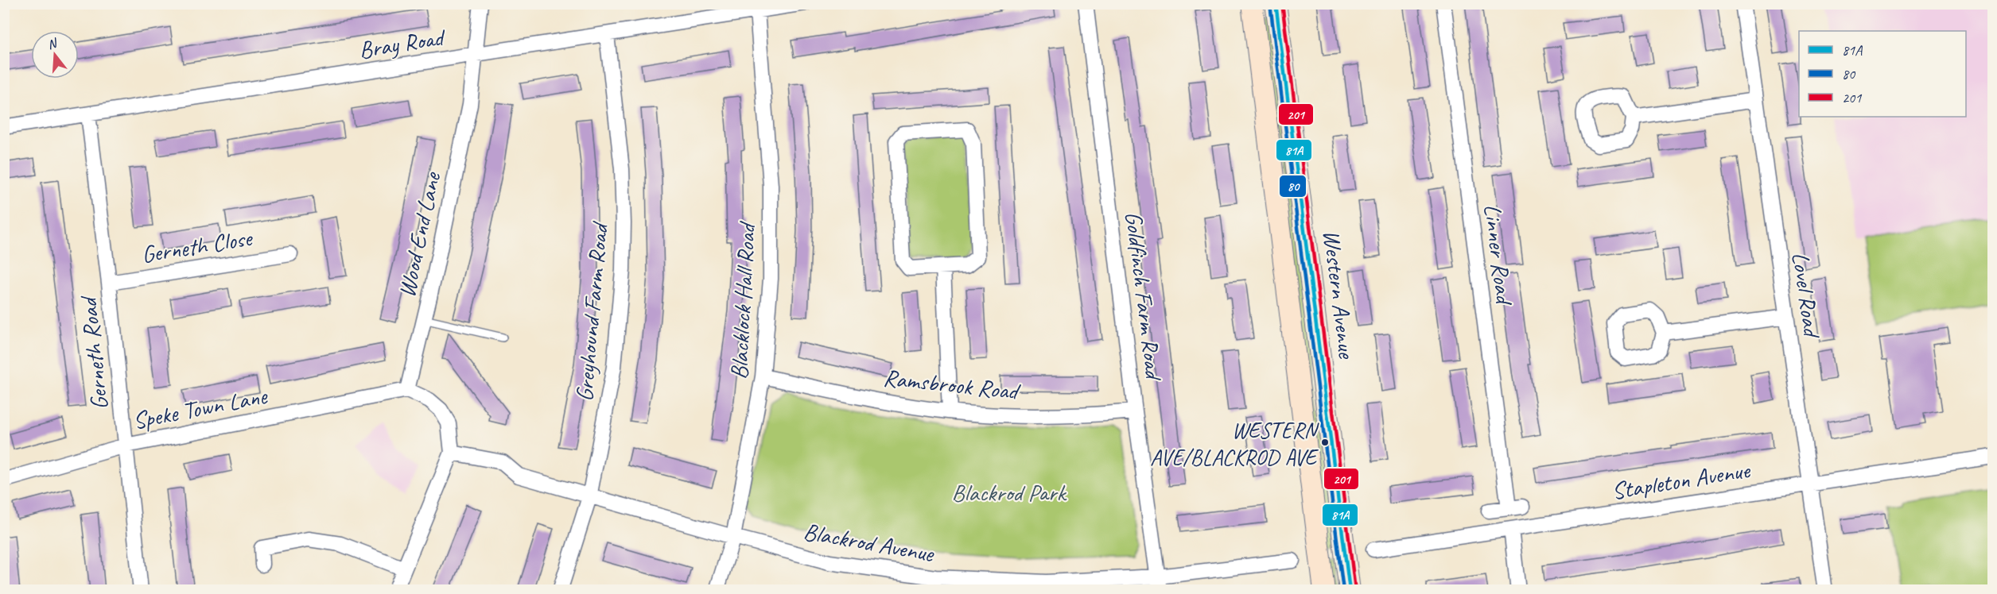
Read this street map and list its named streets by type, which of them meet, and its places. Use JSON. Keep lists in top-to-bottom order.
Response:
{
  "streets": {
    "street": [
      "Bray Road",
      "Wood End Lane",
      "Gerneth Close",
      "Linner Road",
      "Western Avenue",
      "Lovel Road",
      "Goldfinch Farm Road",
      "Blacklock Hall Road",
      "Greyhound Farm Road",
      "Gerneth Road",
      "Ramsbrook Road",
      "Speke Town Lane",
      "Stapleton Avenue",
      "Blackrod Avenue"
    ]
  },
  "crossings": [
    ["Bray Road", "Wood End Lane"],
    ["Bray Road", "Blacklock Hall Road"],
    ["Bray Road", "Greyhound Farm Road"],
    ["Bray Road", "Gerneth Road"],
    ["Wood End Lane", "Speke Town Lane"],
    ["Gerneth Close", "Gerneth Road"],
    ["Lovel Road", "Stapleton Avenue"],
    ["Goldfinch Farm Road", "Ramsbrook Road"],
    ["Goldfinch Farm Road", "Blackrod Avenue"],
    ["Blacklock Hall Road", "Ramsbrook Road"],
    ["Blacklock Hall Road", "Blackrod Avenue"],
    ["Greyhound Farm Road", "Blackrod Avenue"],
    ["Gerneth Road", "Speke Town Lane"]
  ],
  "parks": ["Blackrod Park"],
  "places": ["WESTERN AVE/BLACKROD AVE"],
  "lines": ["transit line 81A", "transit line 201", "transit line 80"],
  "legend": ["81A", "80", "201"],
  "north": "top"
}
